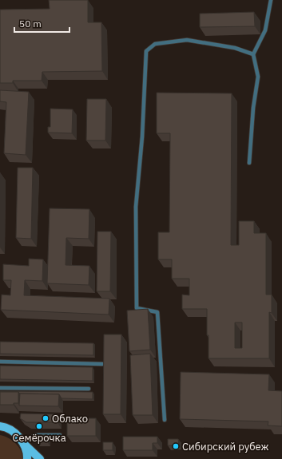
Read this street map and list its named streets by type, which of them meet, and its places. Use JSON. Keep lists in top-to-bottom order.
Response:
{
  "places": ["Облако", "Cемёрочка", "Сибирский рубеж"],
  "scale_bar": "50 m"
}
